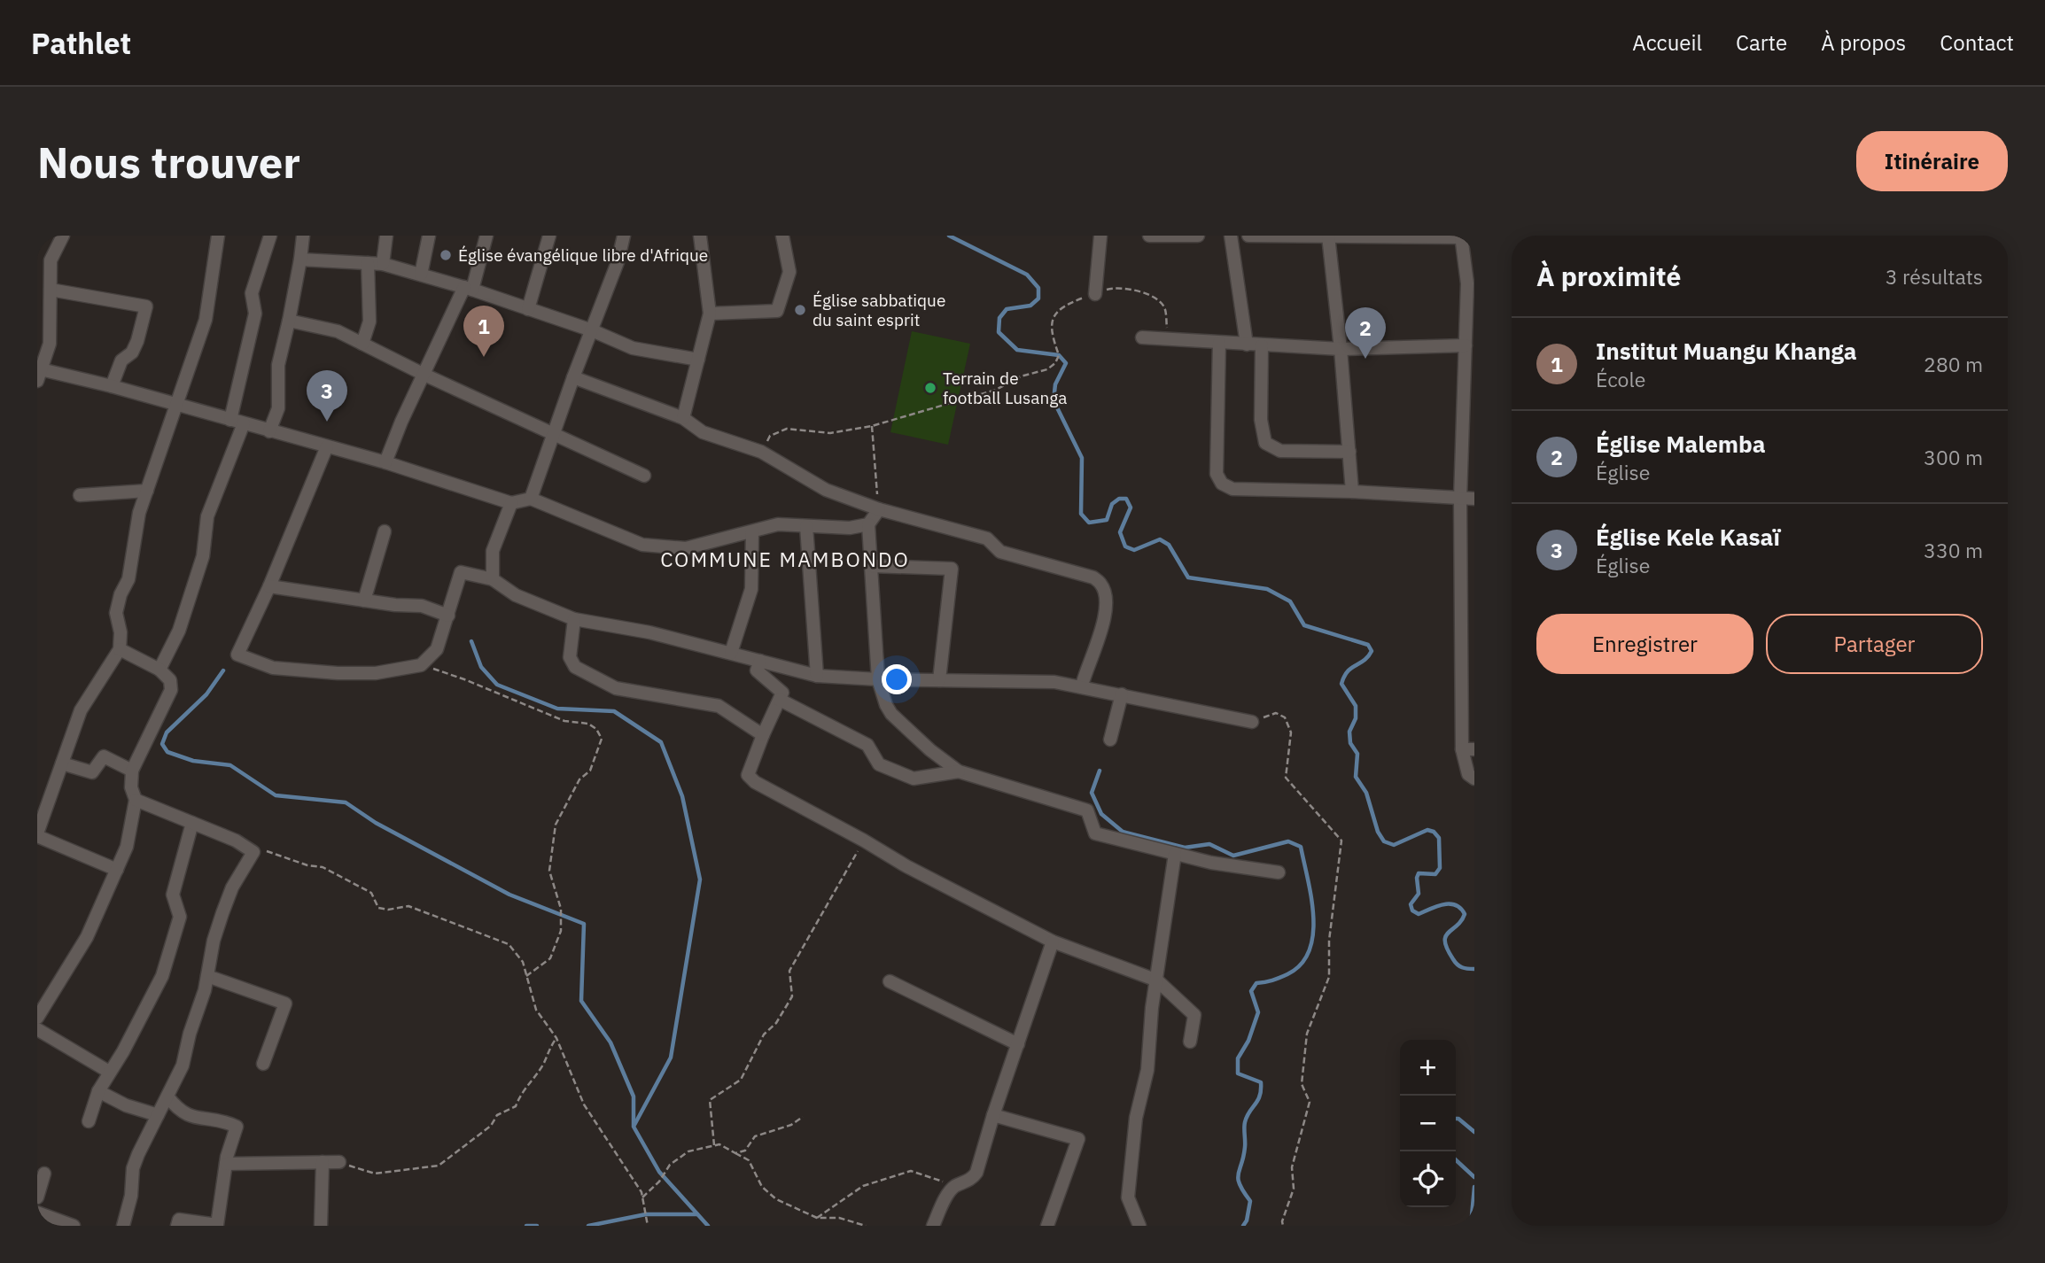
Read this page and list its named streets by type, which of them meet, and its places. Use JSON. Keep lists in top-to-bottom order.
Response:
{
  "districts": ["COMMUNE MAMBONDO"],
  "places": ["Église évangélique libre d'Afrique", "Église sabbatique du saint esprit", "Terrain de football Lusanga"],
  "page": {
    "header": "Pathlet",
    "nav": [
      "Accueil",
      "Carte",
      "À propos",
      "Contact"
    ],
    "buttons": [
      "Itinéraire",
      ["Enregistrer", "Partager"]
    ],
    "title": "Nous trouver",
    "heading": ["À proximité", "3 résultats"],
    "pins": ["1", "2", "3"],
    "list": [
      {
        "mark": "1",
        "name": "Institut Muangu Khanga",
        "note": "École",
        "value": "280 m"
      },
      {
        "mark": "2",
        "name": "Église Malemba",
        "note": "Église",
        "value": "300 m"
      },
      {
        "mark": "3",
        "name": "Église Kele Kasaï",
        "note": "Église",
        "value": "330 m"
      }
    ],
    "map_buttons": ["+", "−"]
  }
}
